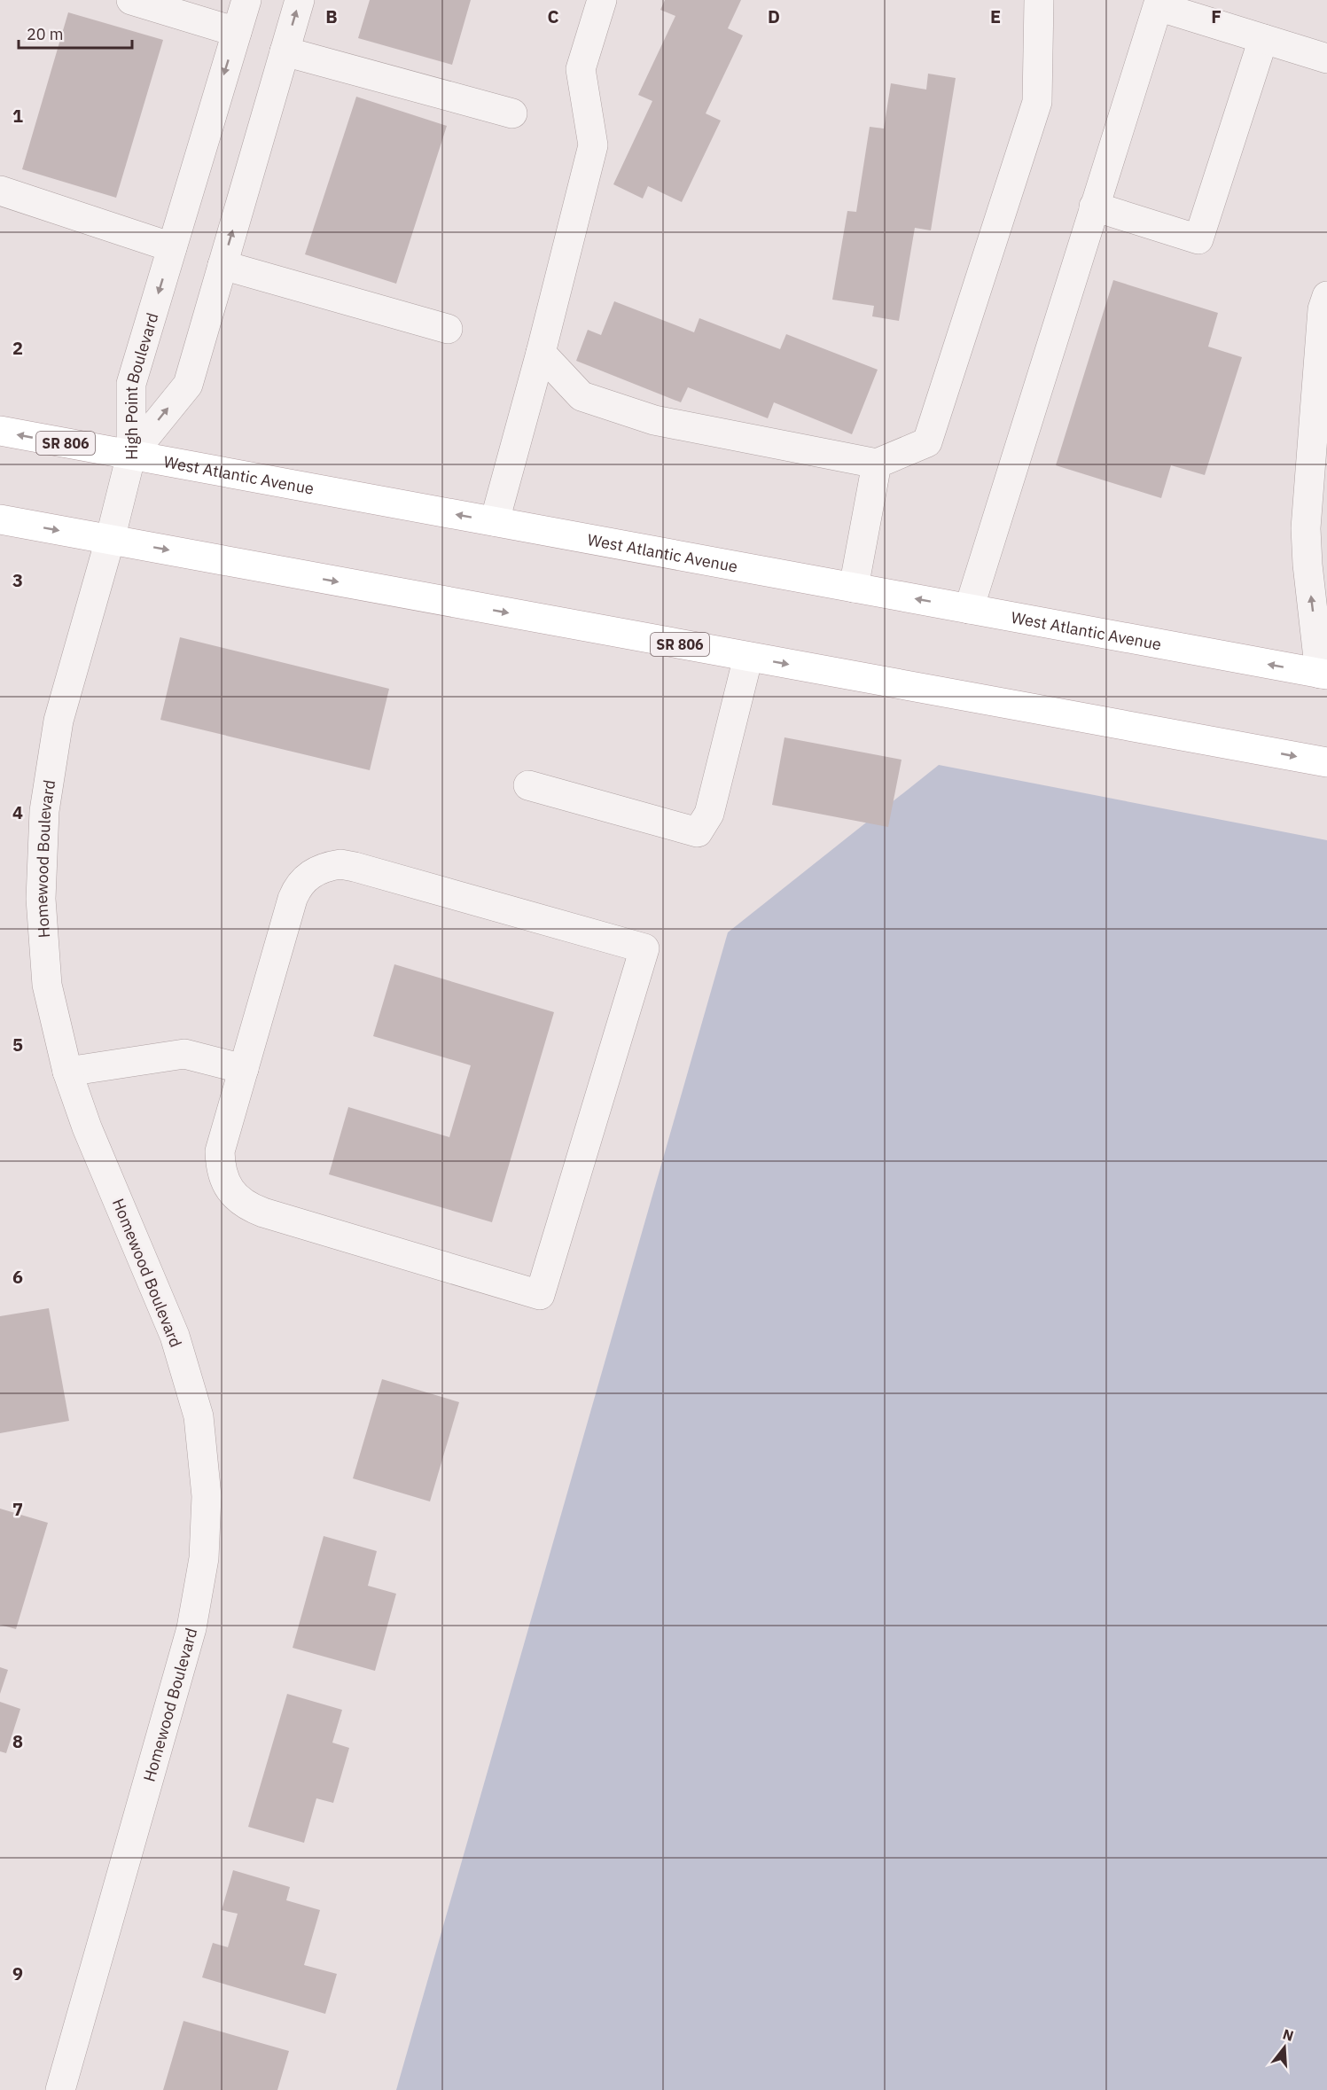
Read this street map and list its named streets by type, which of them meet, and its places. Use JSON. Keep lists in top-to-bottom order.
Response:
{
  "streets": {
    "main road": ["SR 806", "West Atlantic Avenue"],
    "street": ["High Point Boulevard", "Homewood Boulevard"]
  },
  "crossings": [
    ["High Point Boulevard", "West Atlantic Avenue"],
    ["High Point Boulevard", "Homewood Boulevard"],
    ["SR 806", "Homewood Boulevard"],
    ["West Atlantic Avenue", "Homewood Boulevard"]
  ],
  "scale_bar": "20 m",
  "north": "top",
  "grid": {
    "columns": [
      "B",
      "C",
      "D",
      "E",
      "F"
    ],
    "rows": [
      "1",
      "2",
      "3",
      "4",
      "5",
      "6",
      "7",
      "8",
      "9"
    ]
  }
}
